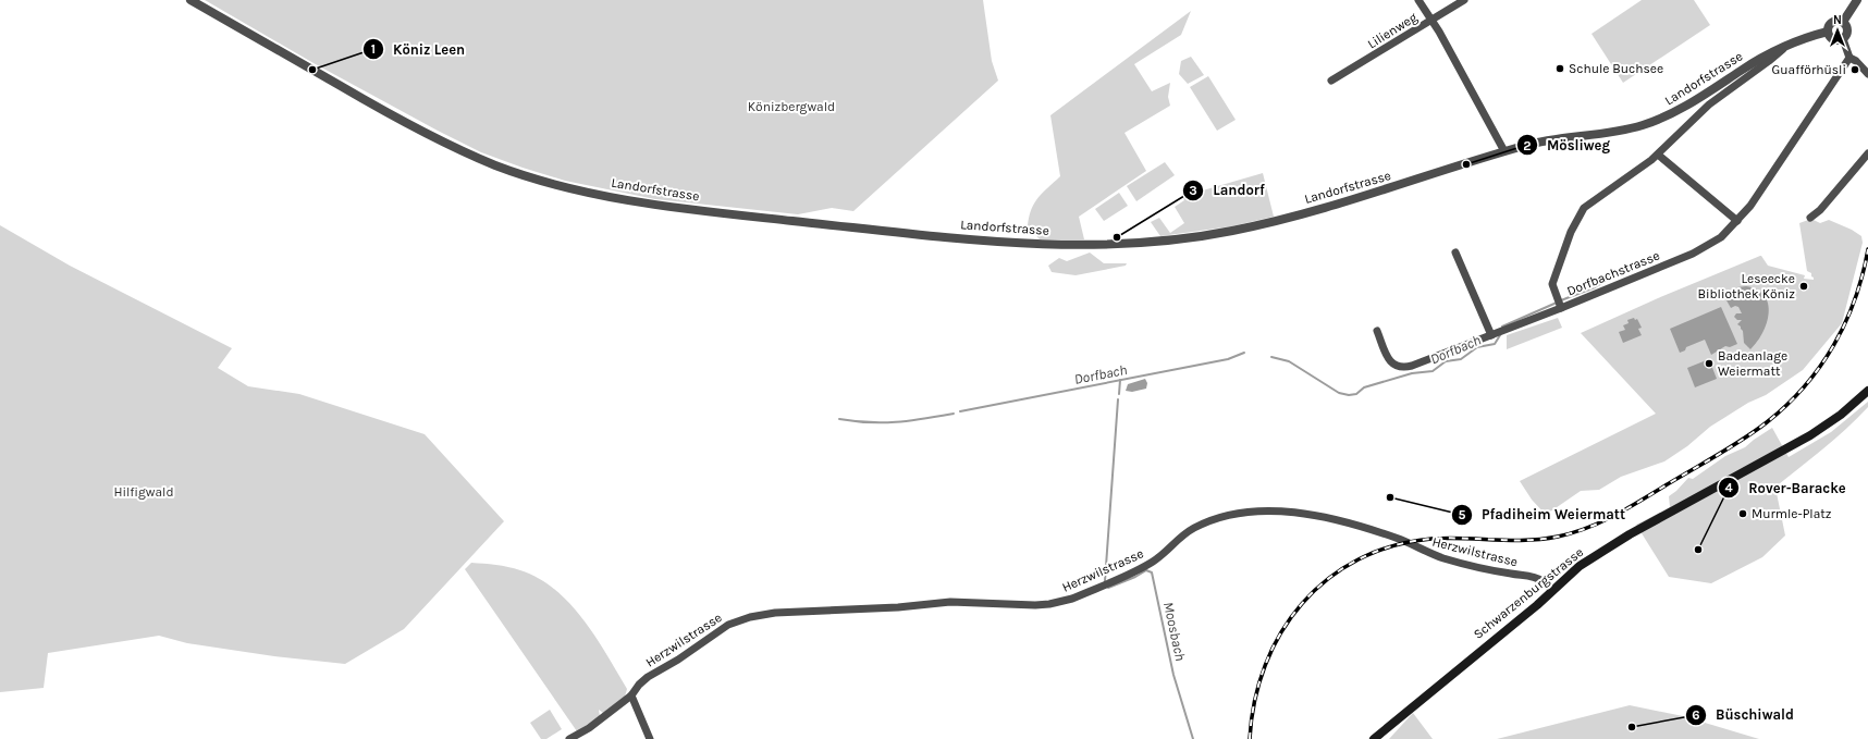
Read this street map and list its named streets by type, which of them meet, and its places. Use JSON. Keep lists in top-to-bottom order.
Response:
{
  "streets": {
    "main road": ["Schwarzenburgstrasse"],
    "street": [
      "Lilienweg",
      "Landorfstrasse",
      "Dorfbachstrasse",
      "Herzwilstrasse"
    ]
  },
  "crossings": [
    ["Herzwilstrasse", "Schwarzenburgstrasse"]
  ],
  "water": ["Dorfbach", "Moosbach"],
  "parks": ["Könizbergwald", "Hilfigwald"],
  "places": [
    "Schule Buchsee",
    "Köniz Leen",
    "Guafförhüsli",
    "Mösliweg",
    "Landorf",
    "Leseecke Bibliothek Köniz",
    "Badeanlage Weiermatt",
    "Pfadiheim Weiermatt",
    "Murmle-Platz",
    "Rover-Baracke",
    "Büschiwald"
  ],
  "north": "top"
}
